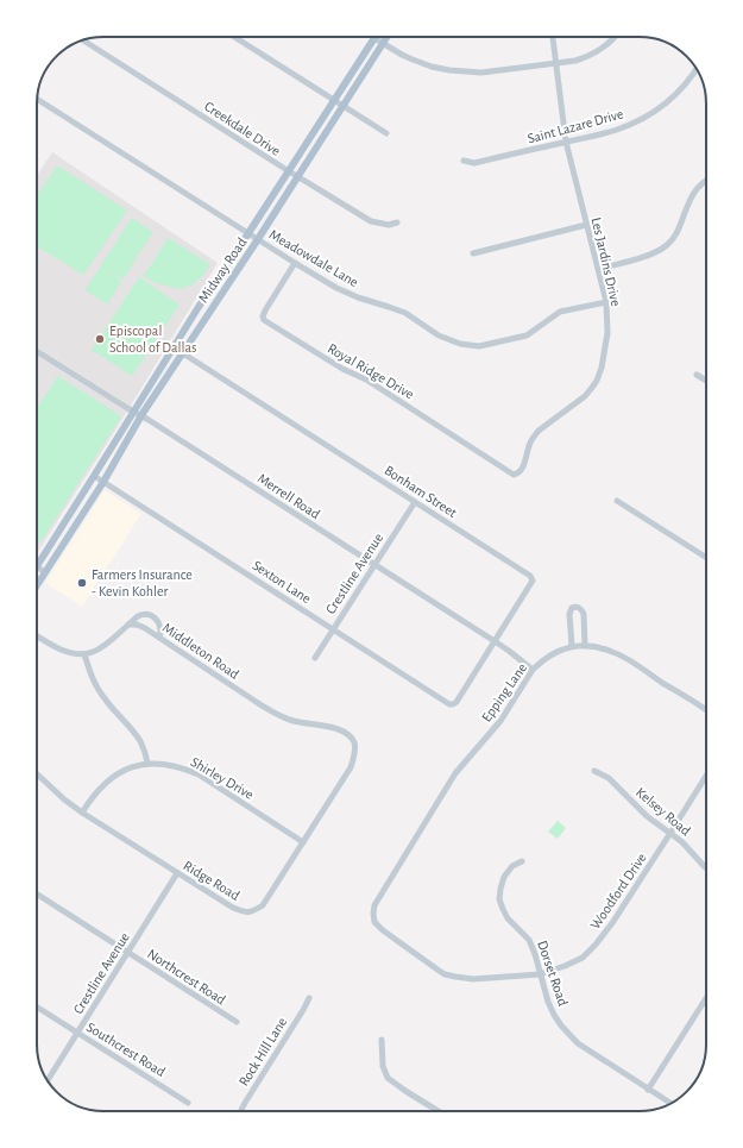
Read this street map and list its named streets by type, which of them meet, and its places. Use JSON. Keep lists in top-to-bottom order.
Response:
{
  "streets": {
    "main road": ["Midway Road"],
    "street": [
      "Saint Lazare Drive",
      "Creekdale Drive",
      "Meadowdale Lane",
      "Les Jardins Drive",
      "Royal Ridge Drive",
      "Bonham Street",
      "Merrell Road",
      "Crestline Avenue",
      "Sexton Lane",
      "Middleton Road",
      "Epping Lane",
      "Shirley Drive",
      "Kelsey Road",
      "Ridge Road",
      "Woodford Drive",
      "Dorset Road",
      "Northcrest Road",
      "Southcrest Road",
      "Rock Hill Lane"
    ]
  },
  "crossings": [
    ["Saint Lazare Drive", "Les Jardins Drive"],
    ["Creekdale Drive", "Midway Road"],
    ["Meadowdale Lane", "Les Jardins Drive"],
    ["Meadowdale Lane", "Midway Road"],
    ["Meadowdale Lane", "Royal Ridge Drive"],
    ["Les Jardins Drive", "Royal Ridge Drive"],
    ["Midway Road", "Bonham Street"],
    ["Midway Road", "Merrell Road"],
    ["Midway Road", "Sexton Lane"],
    ["Bonham Street", "Merrell Road"],
    ["Bonham Street", "Crestline Avenue"],
    ["Bonham Street", "Sexton Lane"],
    ["Merrell Road", "Crestline Avenue"],
    ["Merrell Road", "Epping Lane"],
    ["Crestline Avenue", "Sexton Lane"],
    ["Crestline Avenue", "Ridge Road"],
    ["Crestline Avenue", "Northcrest Road"],
    ["Crestline Avenue", "Southcrest Road"],
    ["Middleton Road", "Ridge Road"],
    ["Epping Lane", "Woodford Drive"],
    ["Shirley Drive", "Ridge Road"],
    ["Kelsey Road", "Woodford Drive"],
    ["Woodford Drive", "Dorset Road"]
  ],
  "places": ["Episcopal School of Dallas", "Farmers Insurance - Kevin Kohler"]
}
